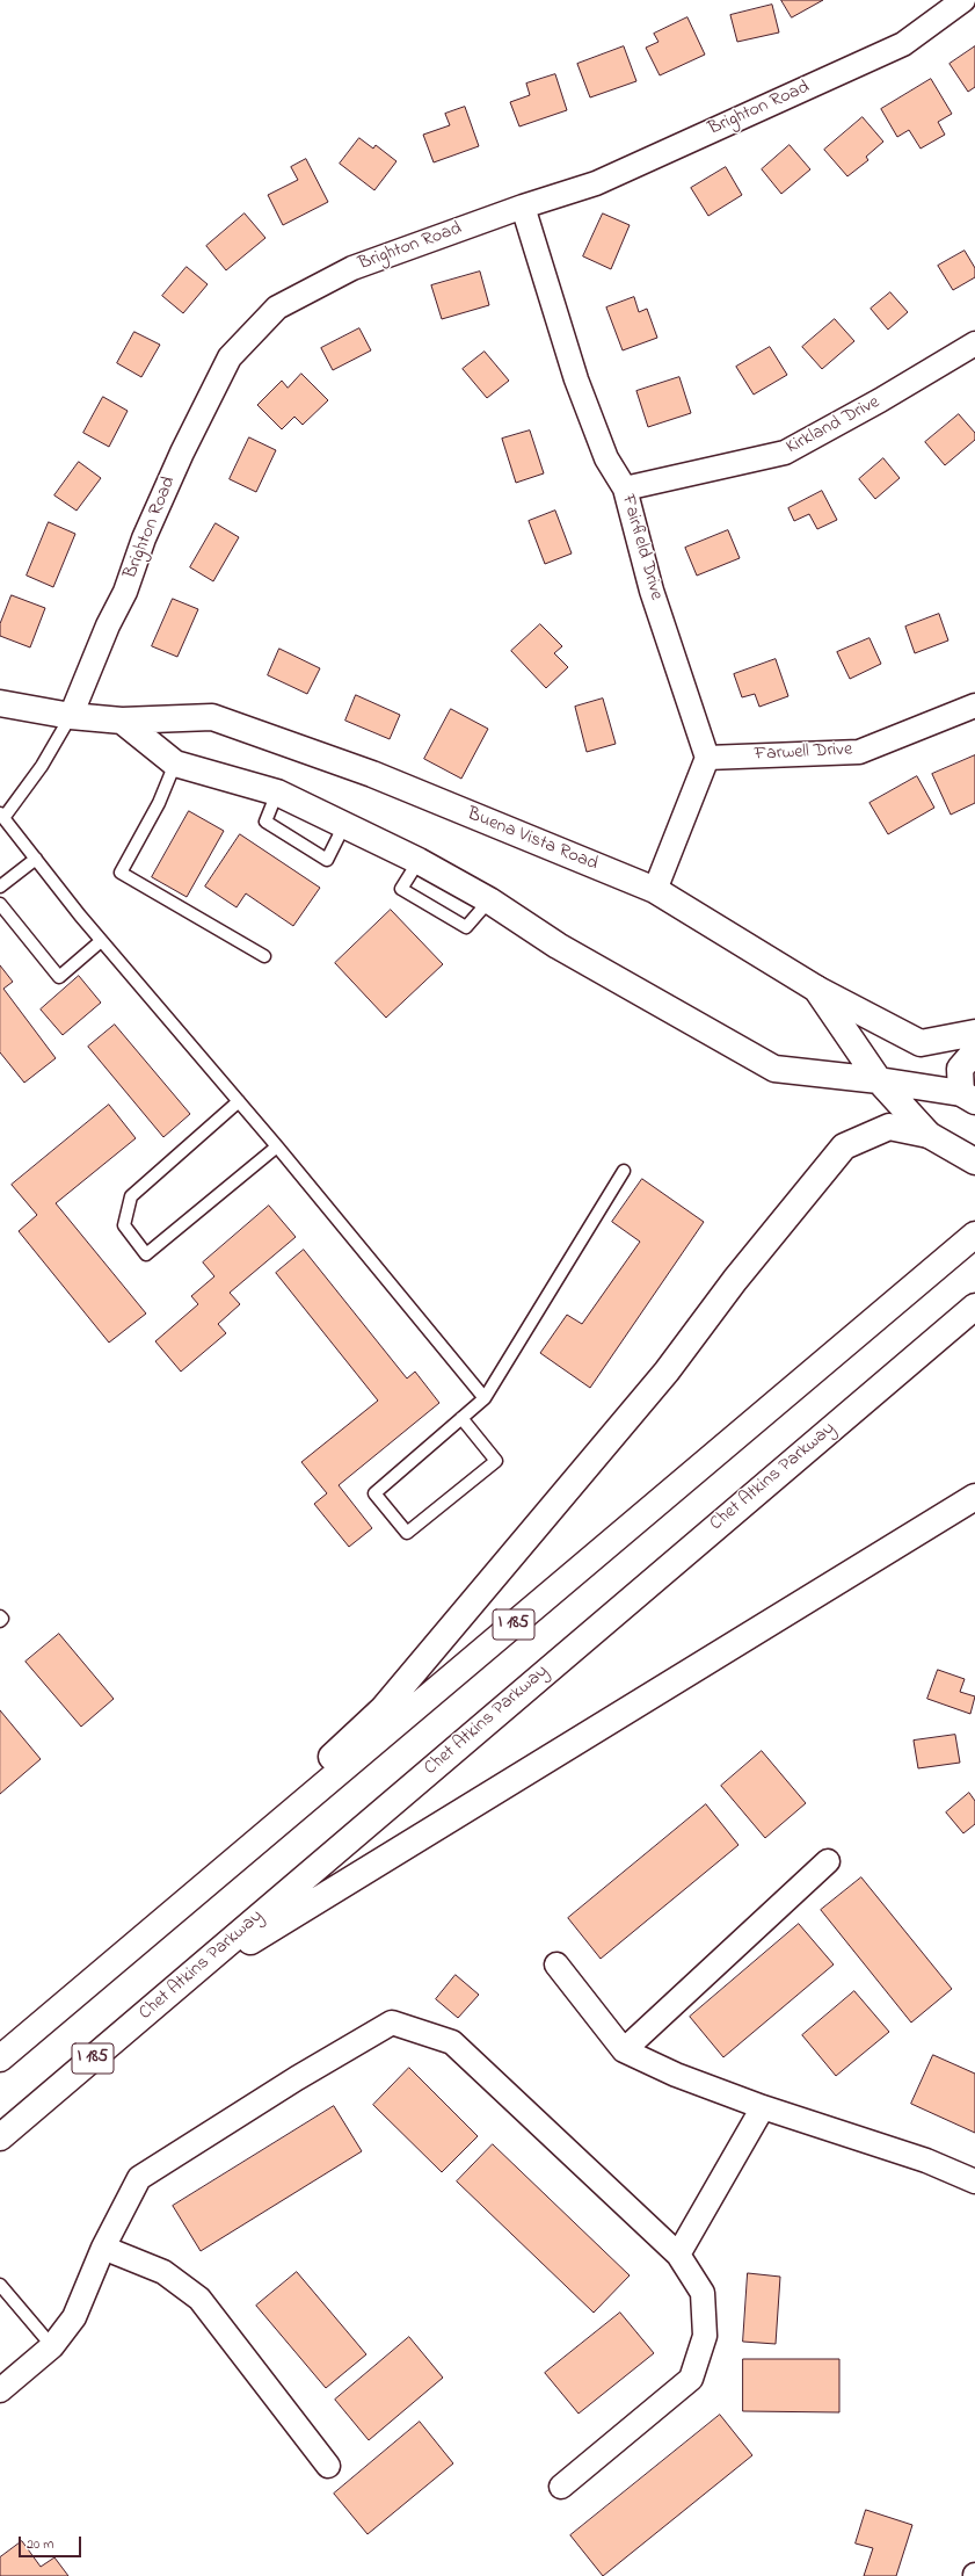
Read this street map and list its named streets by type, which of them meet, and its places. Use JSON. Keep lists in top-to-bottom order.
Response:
{
  "streets": {
    "main road": ["Buena Vista Road", "Chet Atkins Parkway", "I 185"],
    "street": [
      "Brighton Road",
      "Kirkland Drive",
      "Fairfield Drive",
      "Farwell Drive"
    ]
  },
  "crossings": [
    ["Brighton Road", "Fairfield Drive"],
    ["Brighton Road", "Buena Vista Road"],
    ["Kirkland Drive", "Fairfield Drive"],
    ["Fairfield Drive", "Farwell Drive"]
  ],
  "scale_bar": "20 m"
}
